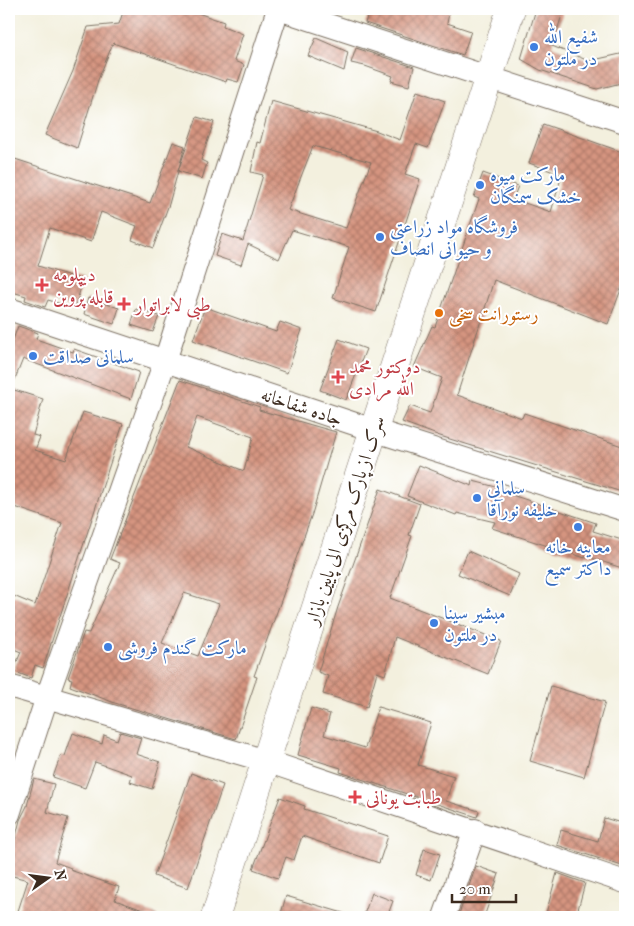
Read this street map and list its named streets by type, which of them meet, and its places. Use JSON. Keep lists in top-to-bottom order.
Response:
{
  "streets": {
    "main road": ["سرک از پارک مرکزی الی پایین بازار"],
    "street": ["جاده شفاخانه"]
  },
  "crossings": [
    ["جاده شفاخانه", "سرک از پارک مرکزی الی پایین بازار"]
  ],
  "places": {
    "other": [
      "شفیع الله در ملتون",
      "مارکت میوه خشک سمنگان",
      "فروشگاه مواد زراعتی و حیوانی انصاف",
      "رستورانت سخی",
      "سلمانی صداقت",
      "سلمانی خلیفه نورآقا",
      "معاینه خانه داکتر سمیع",
      "مبشیر سینا در ملتون",
      "مارکت گندم فروشی"
    ],
    "health": [
      "دیپلومه قابله پروین",
      "طبی لابراتوار",
      "دوکتور محمد الله مرادی",
      "طبابت یونانی"
    ]
  },
  "scale_bar": "20 m",
  "north": "right"
}
